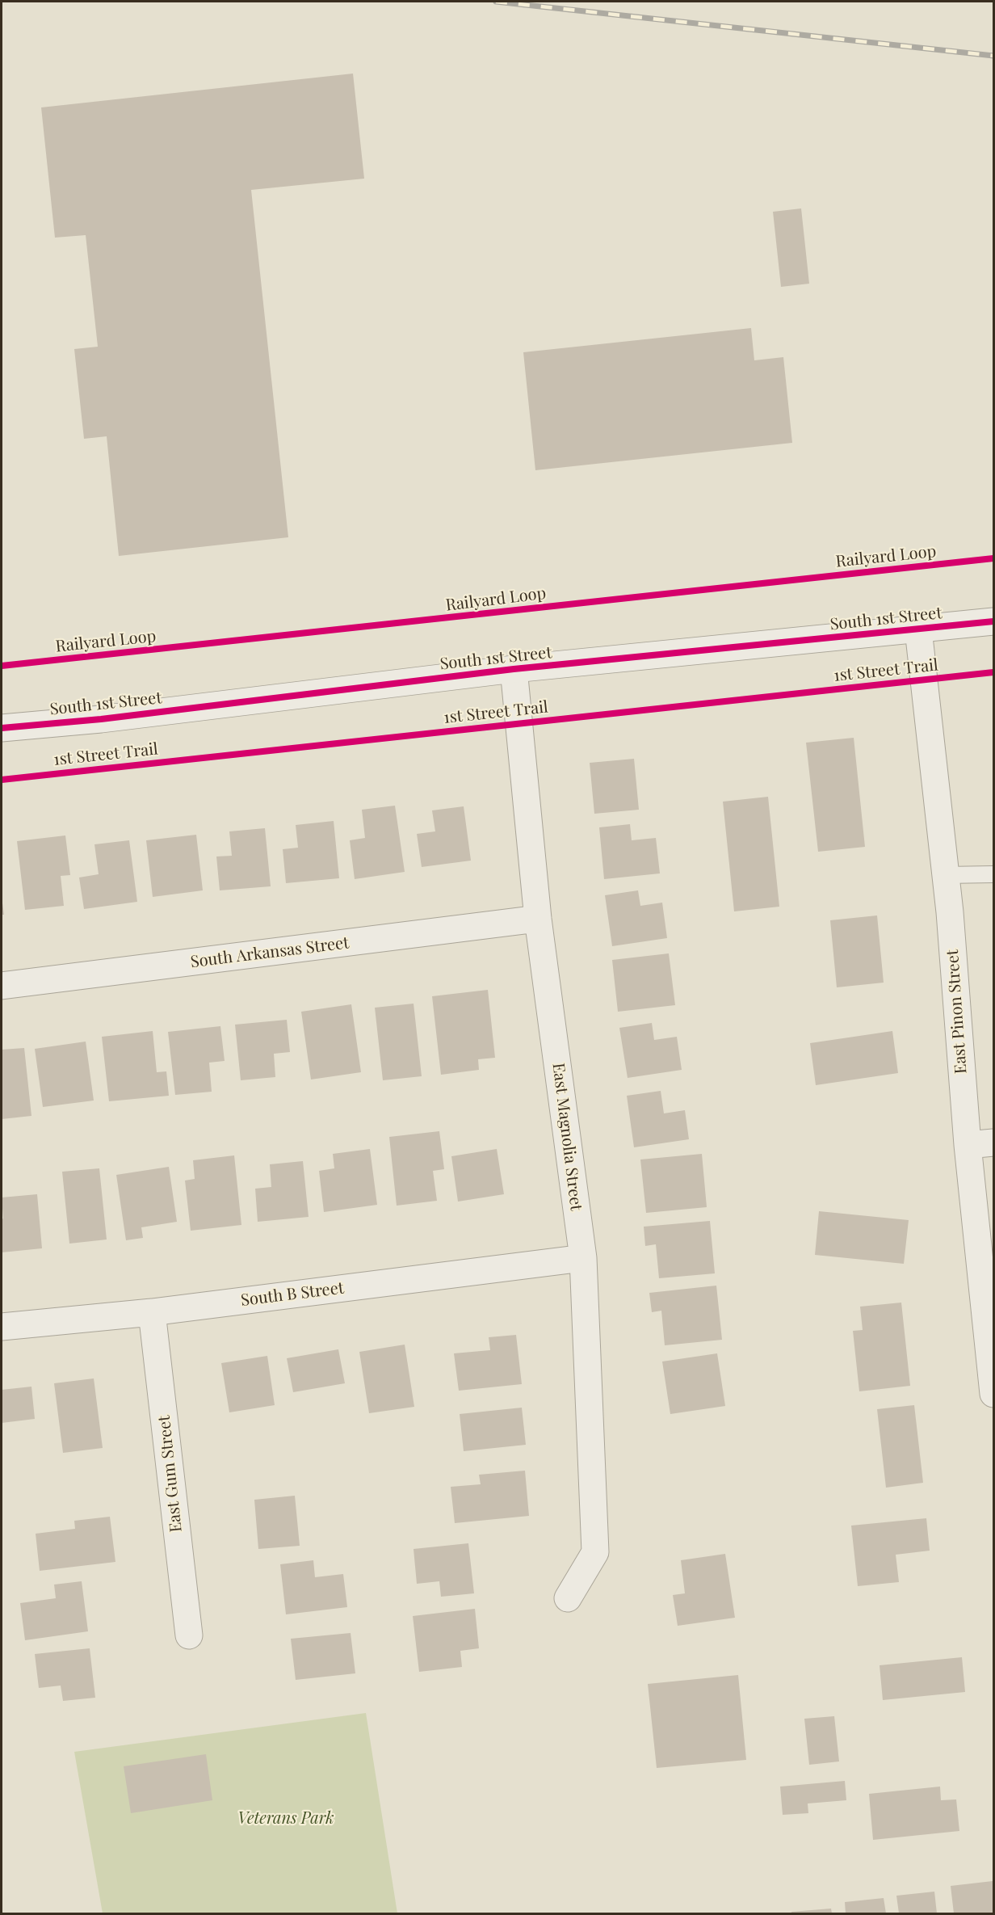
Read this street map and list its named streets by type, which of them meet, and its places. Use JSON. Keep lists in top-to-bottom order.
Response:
{
  "streets": {
    "street": [
      "South 1st Street",
      "South Arkansas Street",
      "East Pinon Street",
      "East Magnolia Street",
      "South B Street",
      "East Gum Street"
    ],
    "cycle path": ["Railyard Loop", "1st Street Trail"]
  },
  "crossings": [
    ["South 1st Street", "East Pinon Street"],
    ["South 1st Street", "East Magnolia Street"],
    ["South Arkansas Street", "East Magnolia Street"],
    ["East Magnolia Street", "South B Street"],
    ["South B Street", "East Gum Street"]
  ],
  "parks": ["Veterans Park"]
}
